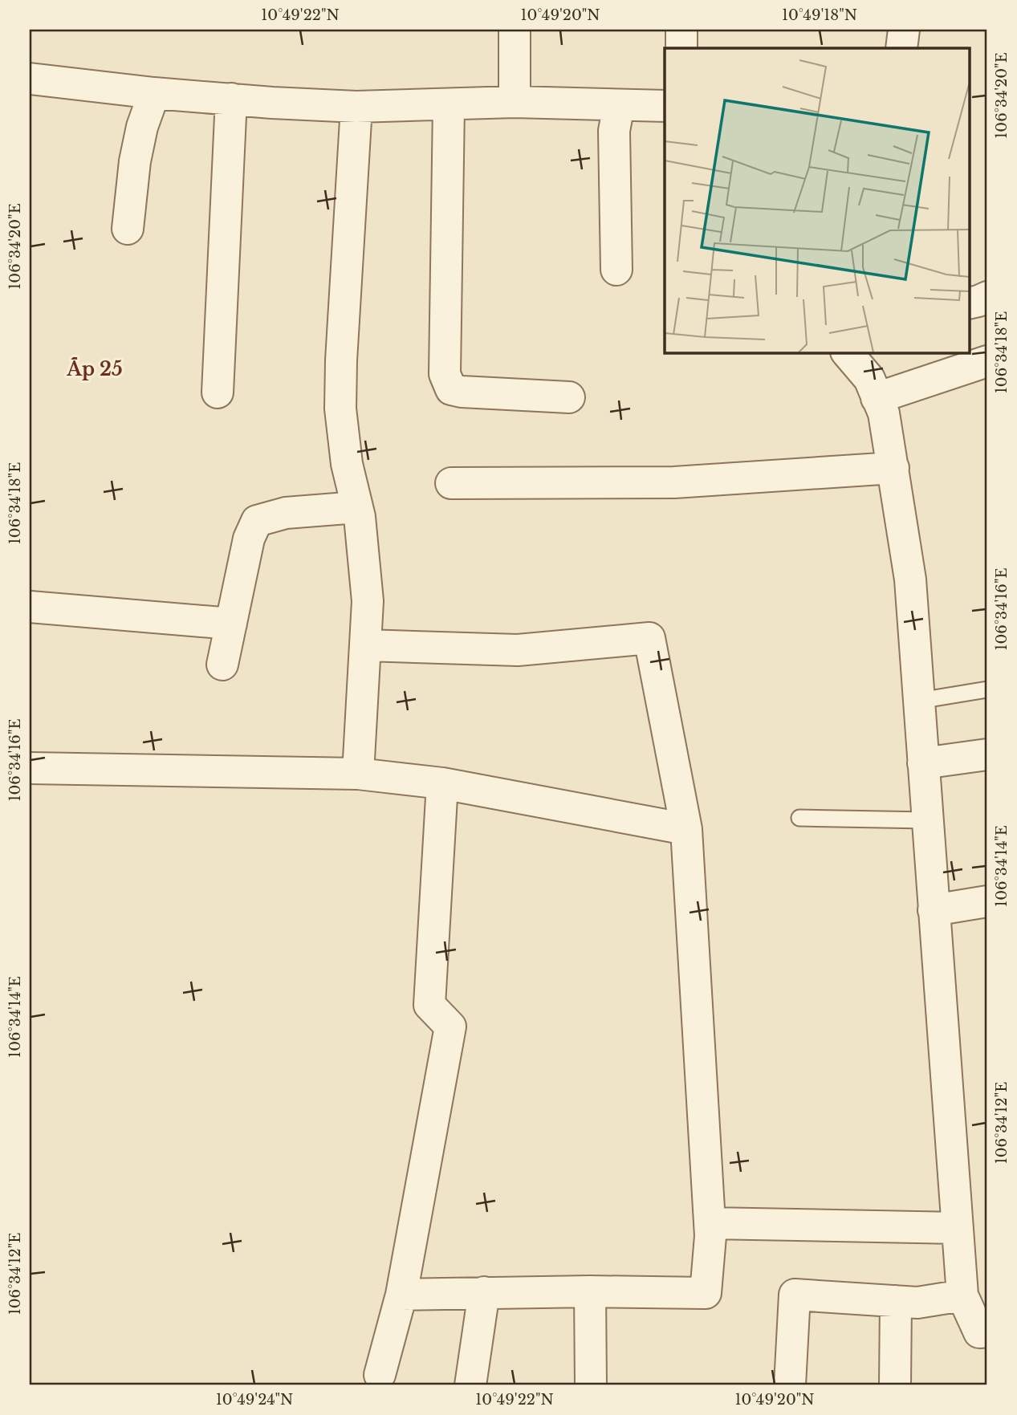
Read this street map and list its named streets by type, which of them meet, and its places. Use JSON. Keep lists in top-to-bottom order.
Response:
{
  "districts": ["Ấp 25"],
  "coordinates": [
    "10°49'22\"N",
    "10°49'20\"N",
    "10°49'18\"N",
    "106°34'20\"E",
    "106°34'18\"E",
    "106°34'16\"E",
    "106°34'14\"E",
    "106°34'12\"E",
    "10°49'24\"N"
  ]
}
